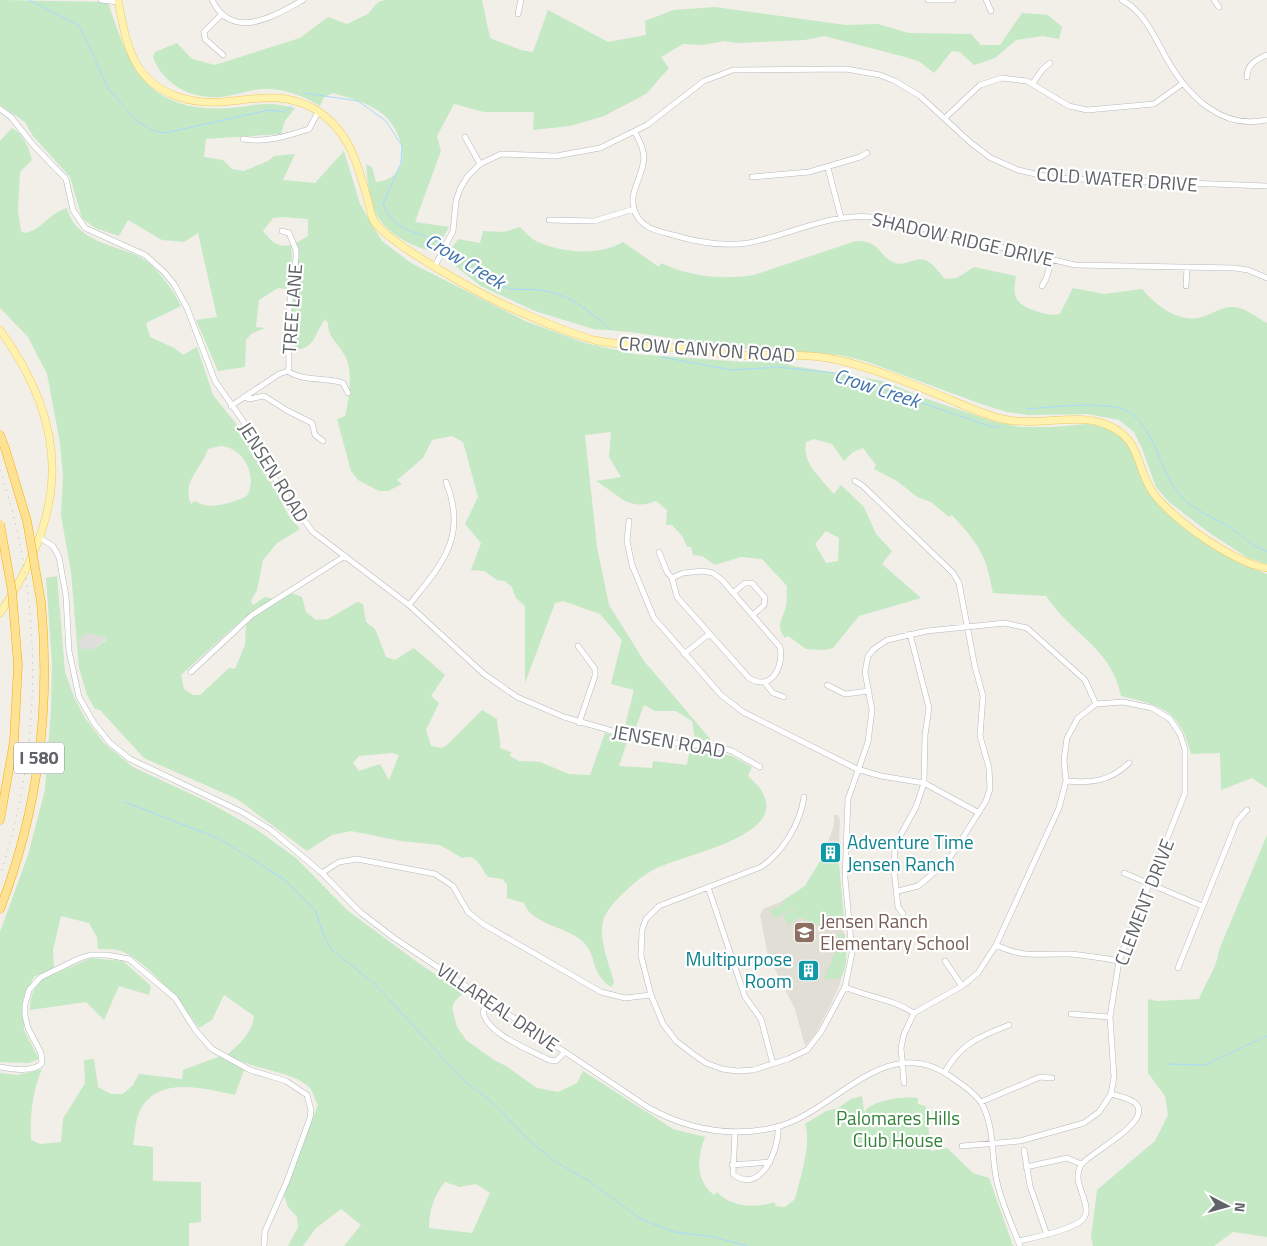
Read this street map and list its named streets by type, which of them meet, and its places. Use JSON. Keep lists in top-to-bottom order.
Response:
{
  "streets": {
    "highway": ["I 580"],
    "main road": ["CROW CANYON ROAD"],
    "street": [
      "COLD WATER DRIVE",
      "SHADOW RIDGE DRIVE",
      "TREE LANE",
      "JENSEN ROAD",
      "CLEMENT DRIVE",
      "VILLAREAL DRIVE"
    ]
  },
  "crossings": [
    ["COLD WATER DRIVE", "CROW CANYON ROAD"],
    ["TREE LANE", "JENSEN ROAD"]
  ],
  "water": ["Crow Creek"],
  "parks": ["Palomares Hills Club House"],
  "places": {
    "building": ["Adventure Time Jensen Ranch", "Multipurpose Room"],
    "school or university": ["Jensen Ranch Elementary School"]
  },
  "north": "right"
}
